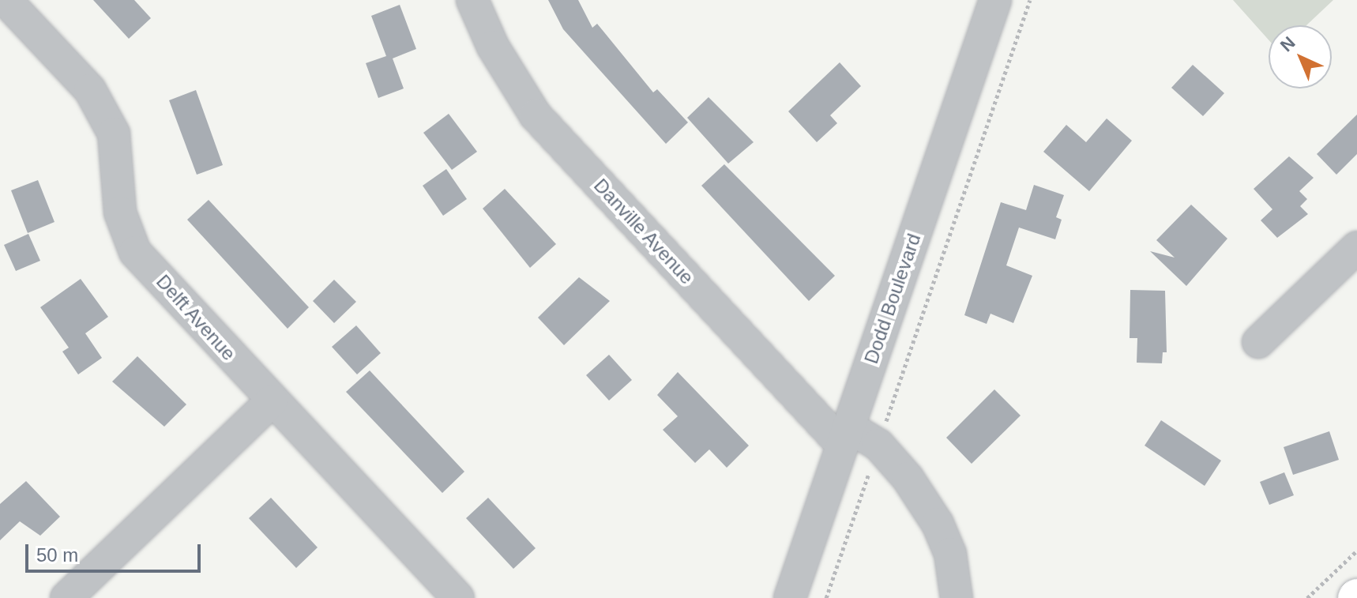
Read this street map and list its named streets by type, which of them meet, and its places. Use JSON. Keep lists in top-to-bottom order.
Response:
{
  "streets": {
    "street": ["Danville Avenue", "Dodd Boulevard", "Delft Avenue"]
  },
  "crossings": [
    ["Danville Avenue", "Dodd Boulevard"]
  ],
  "scale_bar": "50 m",
  "north": "top left"
}
